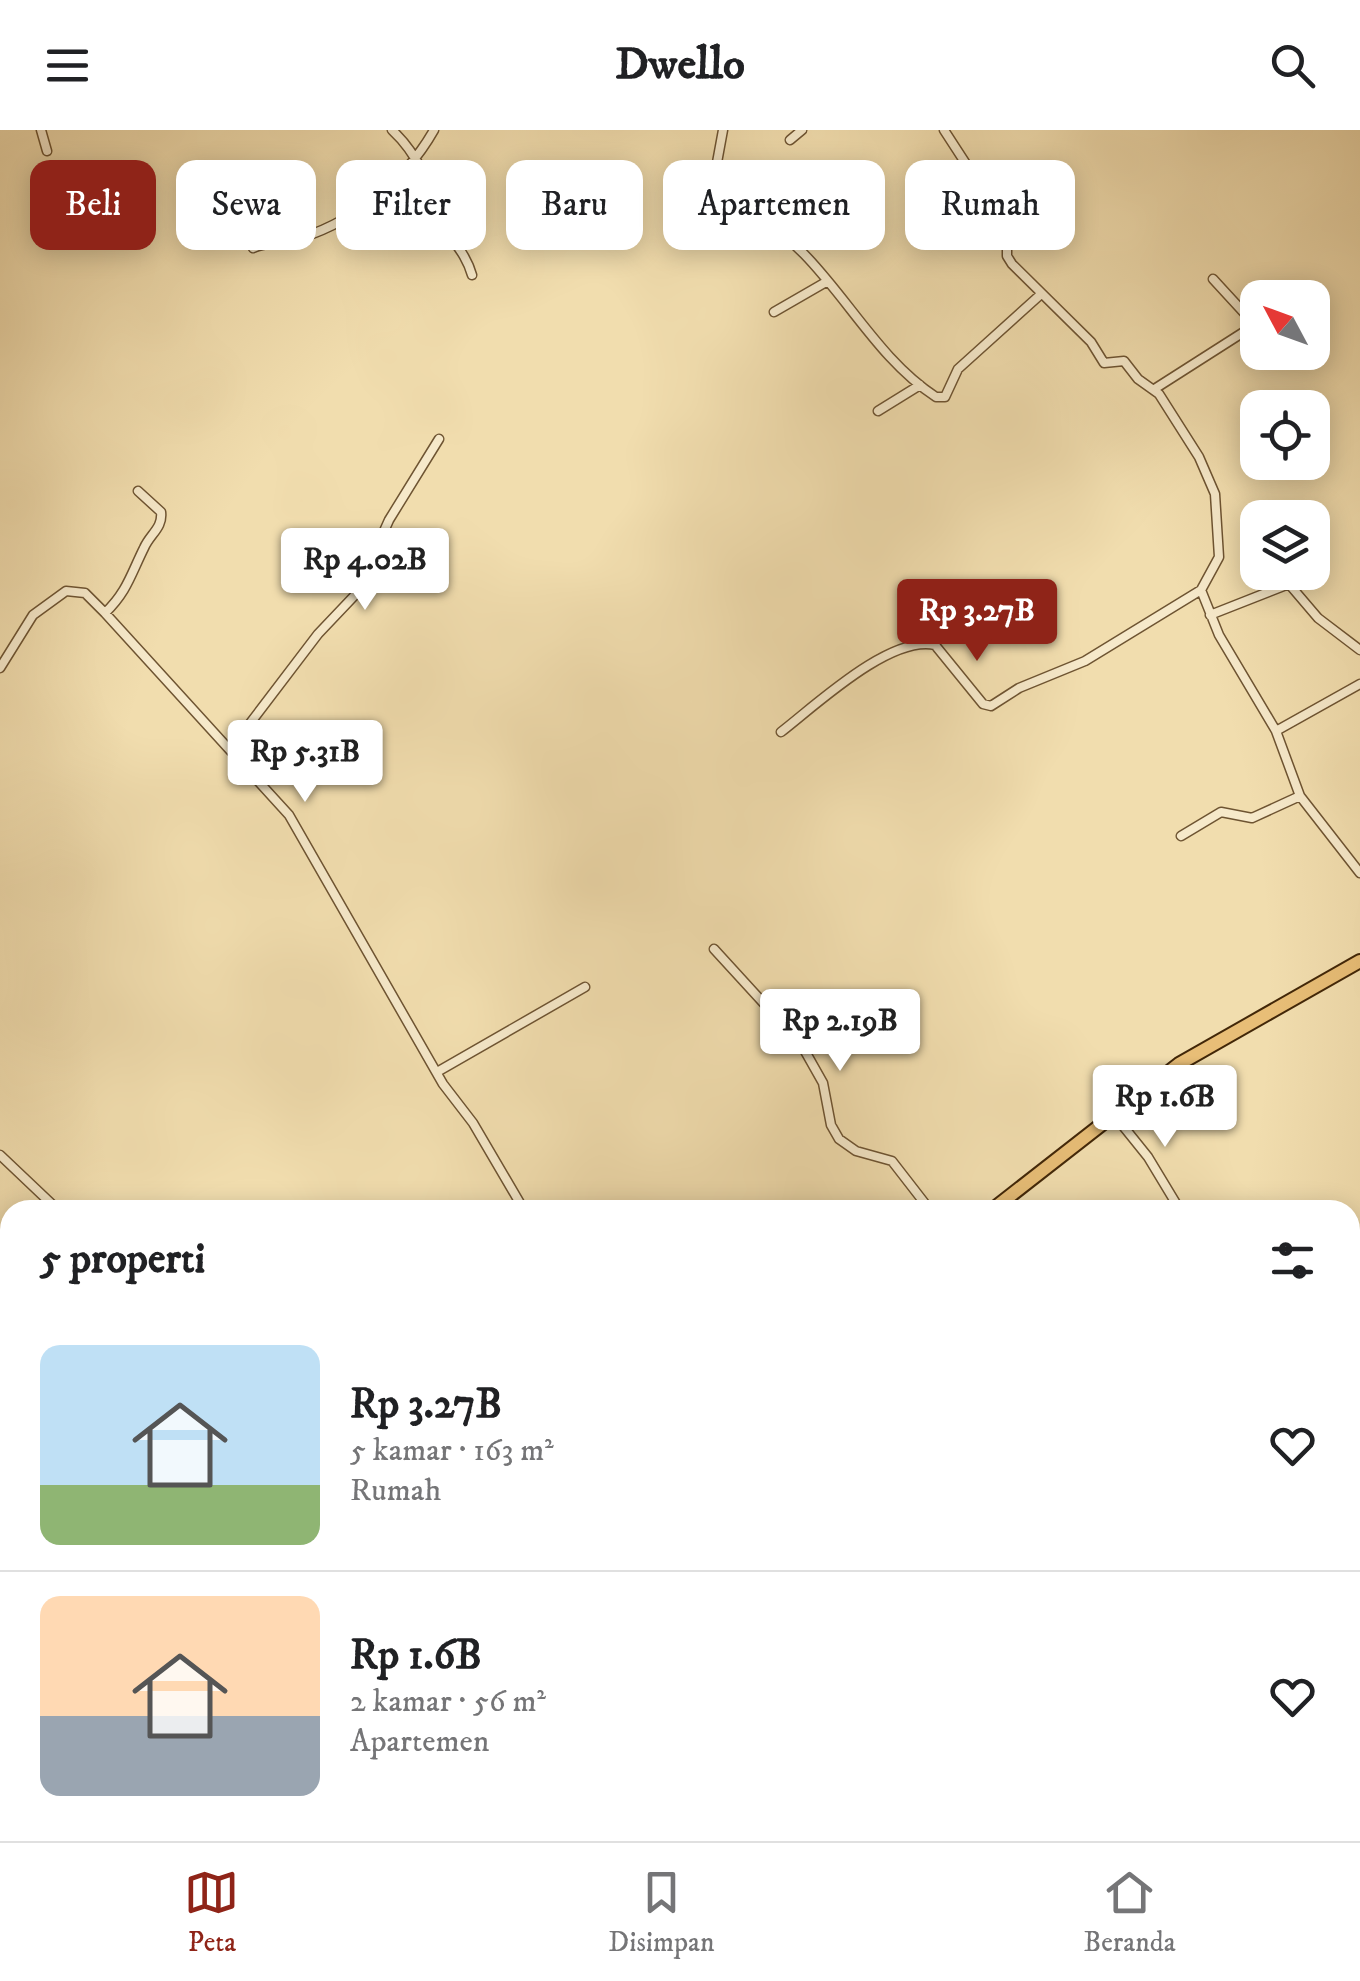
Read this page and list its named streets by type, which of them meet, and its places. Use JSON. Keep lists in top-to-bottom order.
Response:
{
  "north": "top left",
  "page": {
    "header": "Dwello",
    "chip": [
      "Beli",
      "Sewa",
      "Filter",
      "Baru",
      "Apartemen",
      "Rumah"
    ],
    "price": [
      "Rp 4.02B",
      "Rp 3.27B",
      "Rp 5.31B",
      "Rp 2.19B",
      "Rp 1.6B"
    ],
    "heading": "5 properti",
    "list": [
      {
        "name": "Rp 3.27B",
        "note": "5 kamar · 163 m² · Rumah"
      },
      {
        "name": "Rp 1.6B",
        "note": "2 kamar · 56 m² · Apartemen"
      }
    ],
    "tabs": ["Peta", "Disimpan", "Beranda"]
  }
}
